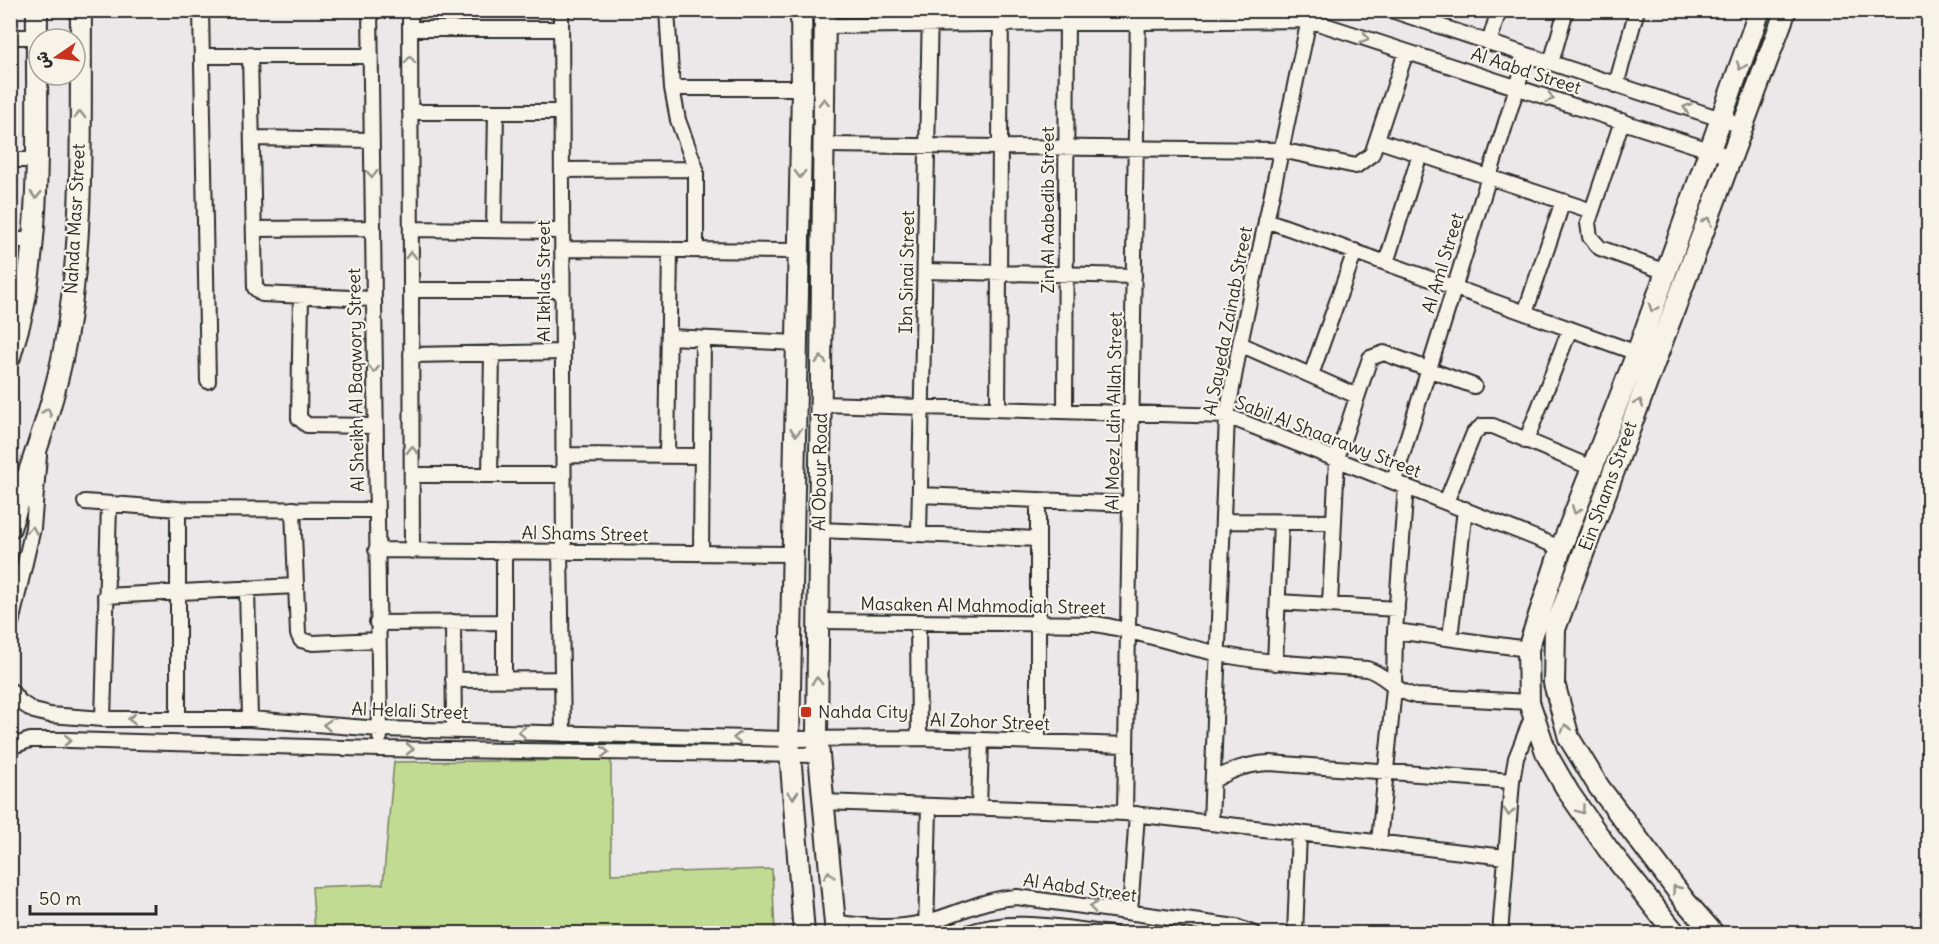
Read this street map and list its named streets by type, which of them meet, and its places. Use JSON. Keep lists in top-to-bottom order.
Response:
{
  "streets": {
    "street": [
      "Al Aabd Street",
      "Zin Al Aabedib Street",
      "Nahda Masr Street",
      "Al Aml Street",
      "Ibn Sinai Street",
      "Al Ikhlas Street",
      "Al Sayeda Zainab Street",
      "Al Sheikh Al Baqwory Street",
      "Al Moez Ldin Allah Street",
      "Sabil Al Shaarawy Street",
      "Al Obour Road",
      "Ein Shams Street",
      "Al Shams Street",
      "Masaken Al Mahmodiah Street",
      "Al Helali Street",
      "Al Zohor Street"
    ]
  },
  "crossings": [
    ["Al Aabd Street", "Al Aml Street"],
    ["Al Aabd Street", "Al Sayeda Zainab Street"],
    ["Al Aabd Street", "Al Moez Ldin Allah Street"],
    ["Al Aabd Street", "Al Obour Road"],
    ["Al Aabd Street", "Ein Shams Street"],
    ["Zin Al Aabedib Street", "Sabil Al Shaarawy Street"],
    ["Al Aml Street", "Sabil Al Shaarawy Street"],
    ["Al Aml Street", "Masaken Al Mahmodiah Street"],
    ["Ibn Sinai Street", "Sabil Al Shaarawy Street"],
    ["Al Ikhlas Street", "Al Shams Street"],
    ["Al Ikhlas Street", "Al Helali Street"],
    ["Al Sayeda Zainab Street", "Sabil Al Shaarawy Street"],
    ["Al Sayeda Zainab Street", "Masaken Al Mahmodiah Street"],
    ["Al Sheikh Al Baqwory Street", "Al Shams Street"],
    ["Al Sheikh Al Baqwory Street", "Al Helali Street"],
    ["Al Moez Ldin Allah Street", "Sabil Al Shaarawy Street"],
    ["Al Moez Ldin Allah Street", "Masaken Al Mahmodiah Street"],
    ["Al Moez Ldin Allah Street", "Al Zohor Street"],
    ["Sabil Al Shaarawy Street", "Al Obour Road"],
    ["Sabil Al Shaarawy Street", "Ein Shams Street"],
    ["Al Obour Road", "Al Shams Street"],
    ["Al Obour Road", "Masaken Al Mahmodiah Street"],
    ["Al Obour Road", "Al Helali Street"],
    ["Al Obour Road", "Al Zohor Street"],
    ["Ein Shams Street", "Masaken Al Mahmodiah Street"],
    ["Al Helali Street", "Al Zohor Street"]
  ],
  "places": {
    "transit": ["Nahda City"]
  },
  "scale_bar": "50 m",
  "north": "left"
}
